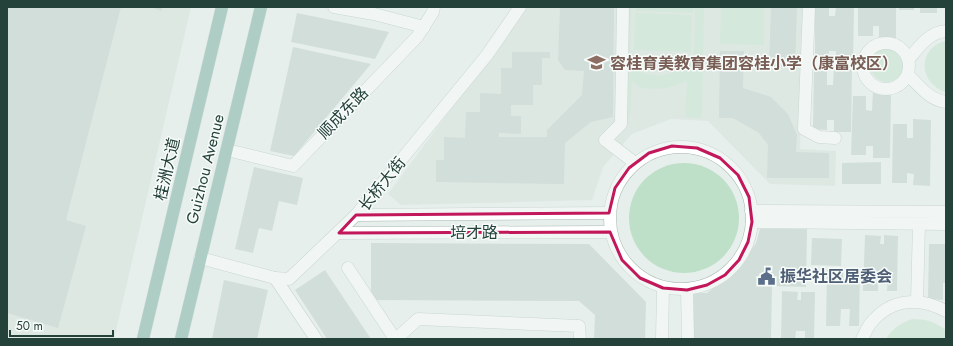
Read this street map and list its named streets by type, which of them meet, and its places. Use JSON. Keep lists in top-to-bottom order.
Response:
{
  "streets": {
    "main road": ["桂洲大道", "Guizhou Avenue"],
    "street": ["顺成东路", "长桥大街", "培才路"]
  },
  "crossings": [
    ["顺成东路", "Guizhou Avenue"],
    ["Guizhou Avenue", "长桥大街"],
    ["长桥大街", "培才路"]
  ],
  "places": {
    "school or university": ["容桂育美教育集团容桂小学（康富校区）"],
    "public building": ["振华社区居委会"]
  },
  "scale_bar": "50 m"
}
